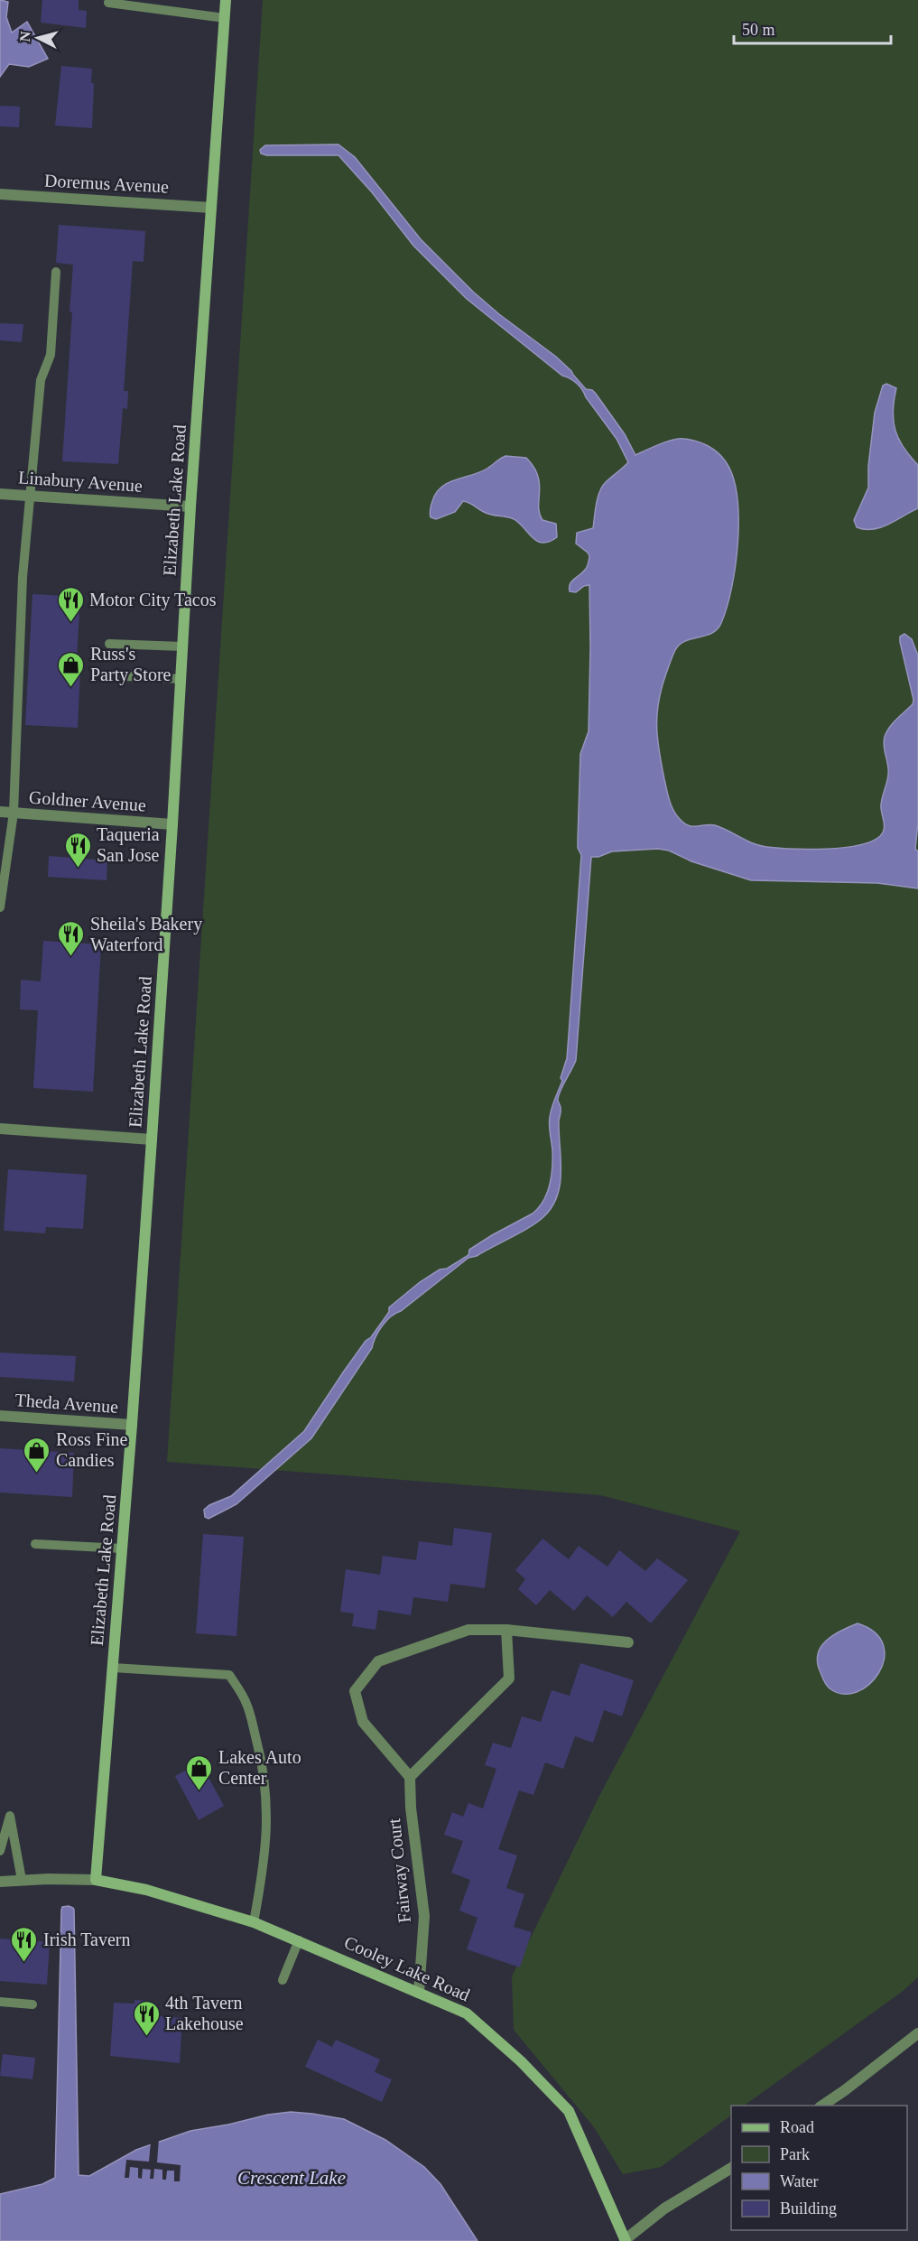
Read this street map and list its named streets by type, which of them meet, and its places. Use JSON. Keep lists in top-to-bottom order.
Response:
{
  "streets": {
    "main road": ["Elizabeth Lake Road", "Cooley Lake Road"],
    "street": [
      "Doremus Avenue",
      "Linabury Avenue",
      "Goldner Avenue",
      "Theda Avenue",
      "Fairway Court"
    ]
  },
  "crossings": [
    ["Doremus Avenue", "Elizabeth Lake Road"],
    ["Linabury Avenue", "Elizabeth Lake Road"],
    ["Elizabeth Lake Road", "Goldner Avenue"],
    ["Elizabeth Lake Road", "Theda Avenue"],
    ["Elizabeth Lake Road", "Cooley Lake Road"],
    ["Fairway Court", "Cooley Lake Road"]
  ],
  "water": ["Crescent Lake"],
  "places": {
    "restaurant": [
      "Motor City Tacos",
      "Taqueria San Jose",
      "Sheila's Bakery Waterford",
      "Irish Tavern",
      "4th Tavern Lakehouse"
    ],
    "shop": ["Russ's Party Store", "Ross Fine Candies", "Lakes Auto Center"]
  },
  "legend": [
    "Road",
    "Park",
    "Water",
    "Building"
  ],
  "scale_bar": "50 m",
  "north": "left"
}
